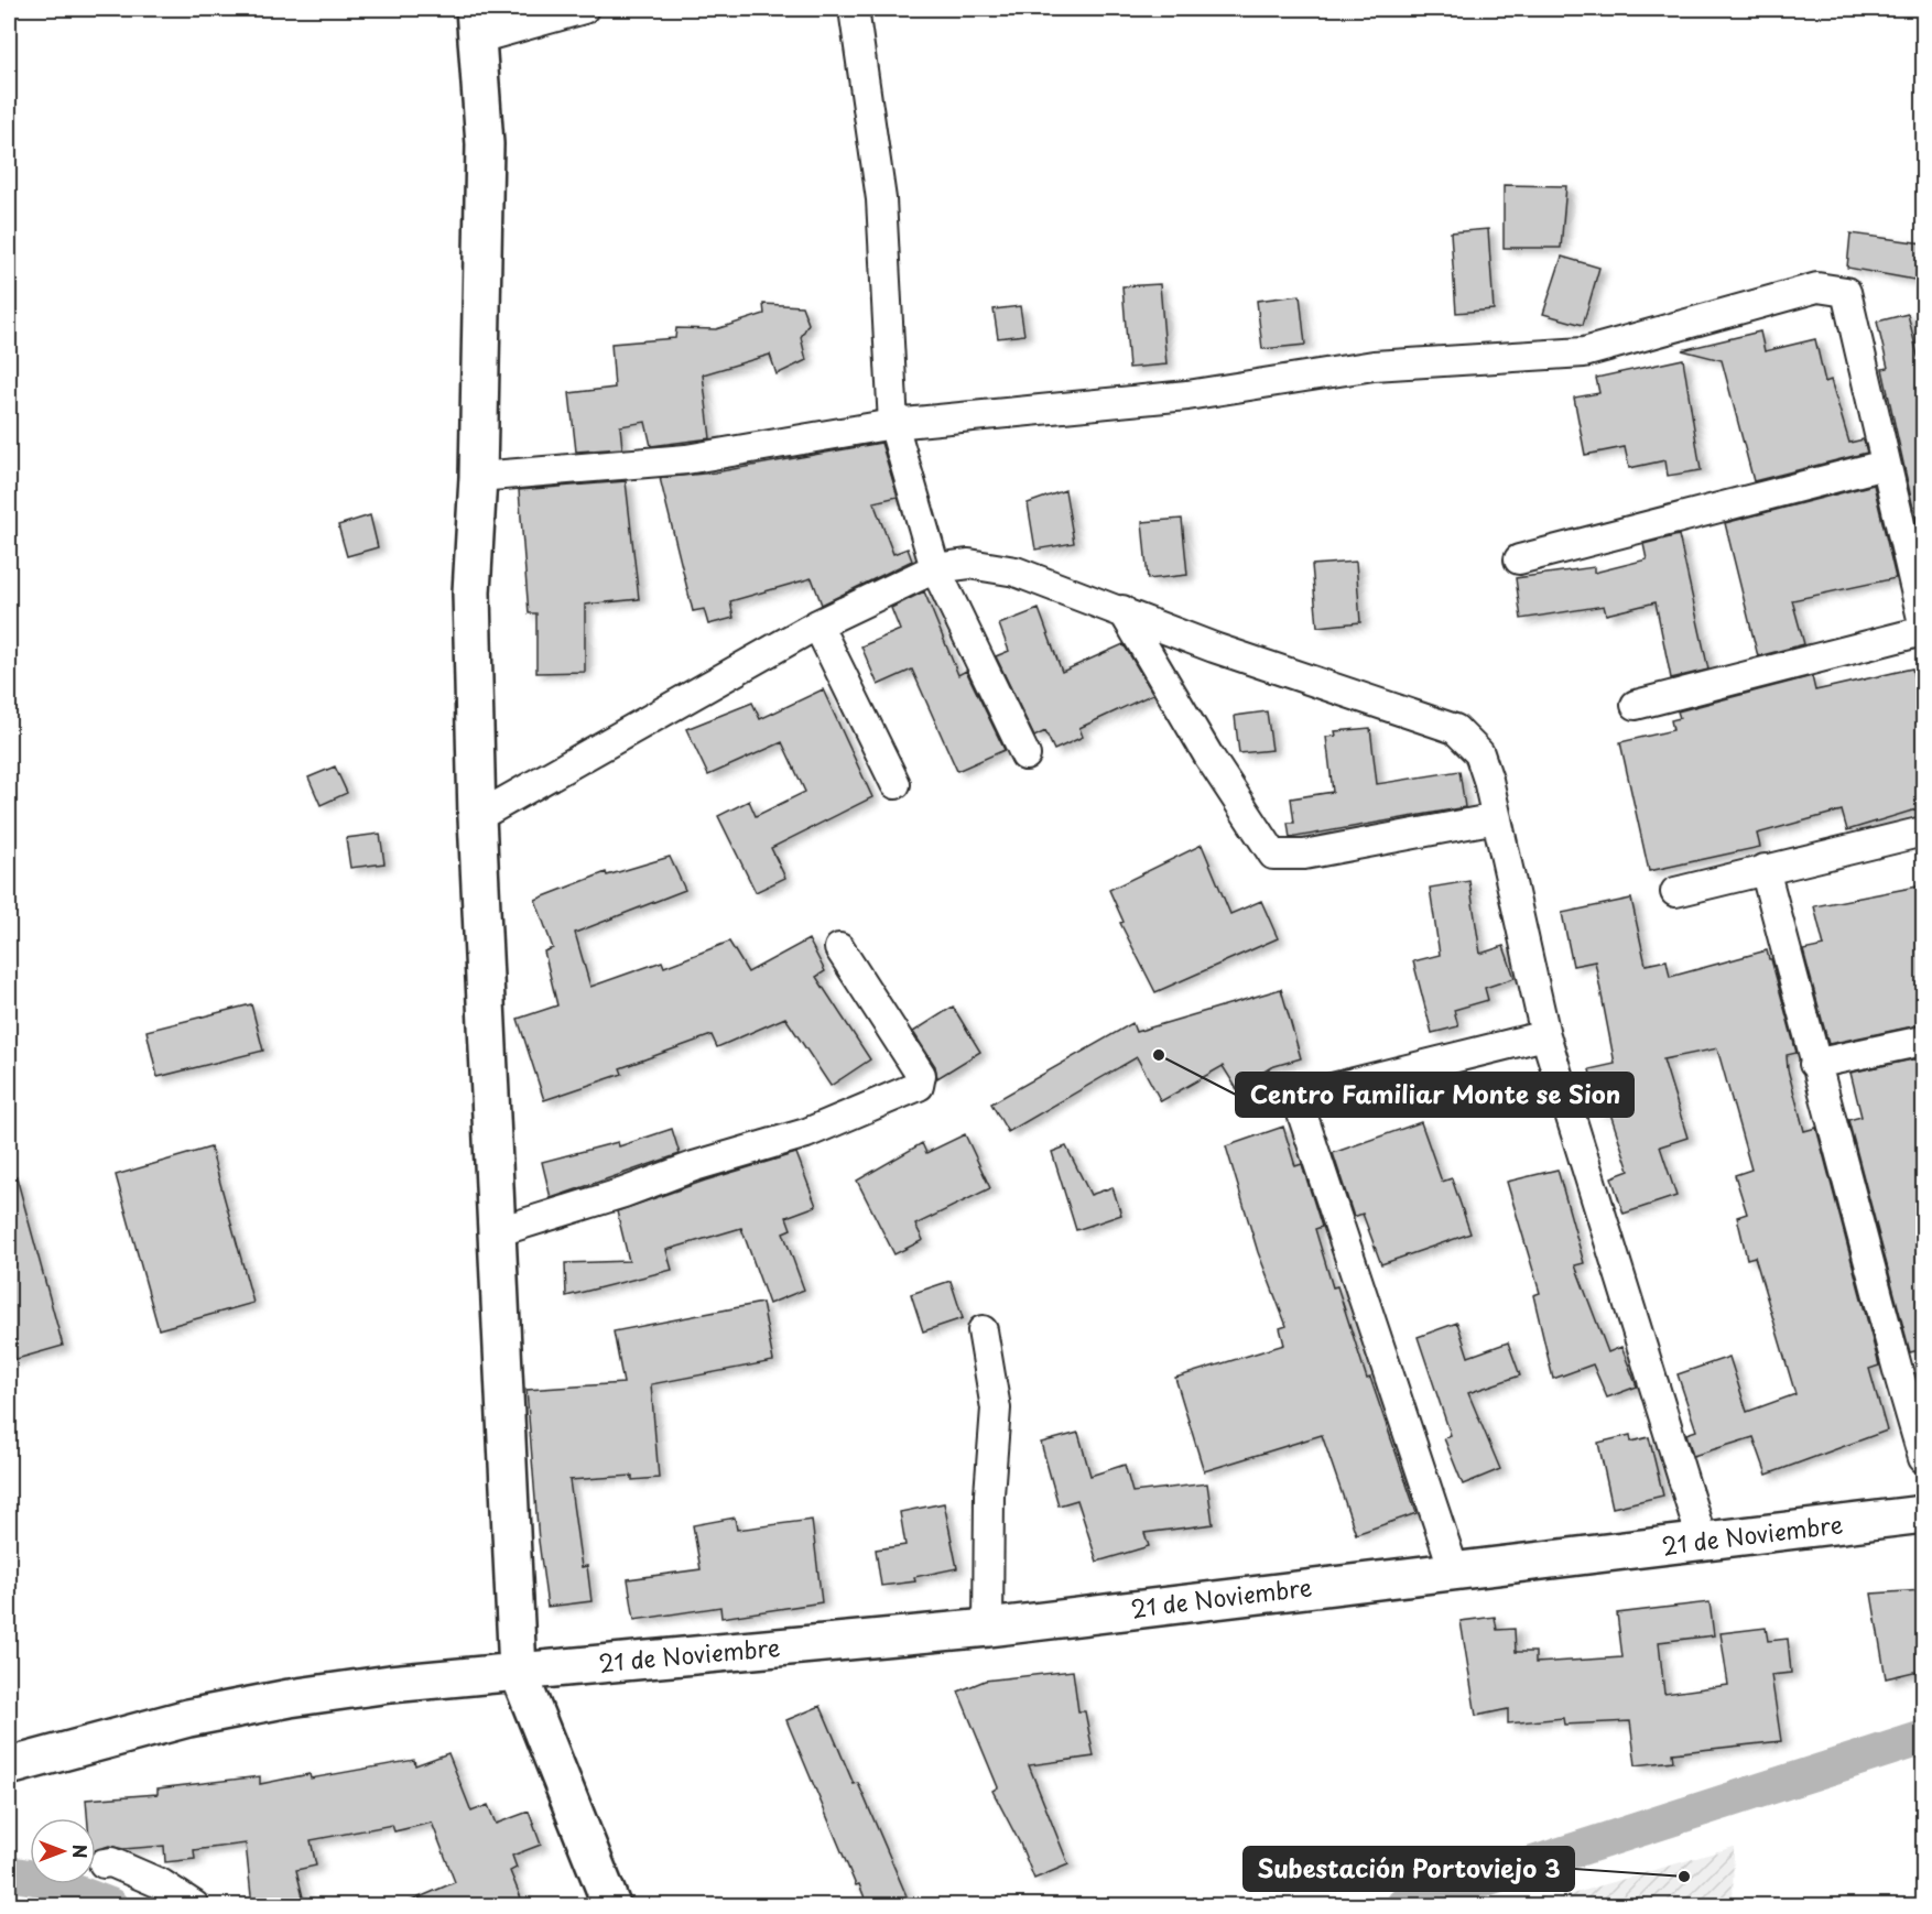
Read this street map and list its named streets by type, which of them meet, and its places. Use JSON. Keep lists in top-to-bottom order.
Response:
{
  "streets": {
    "street": ["21 de Noviembre"]
  },
  "places": ["Centro Familiar Monte se Sion", "Subestación Portoviejo 3"],
  "north": "right"
}
